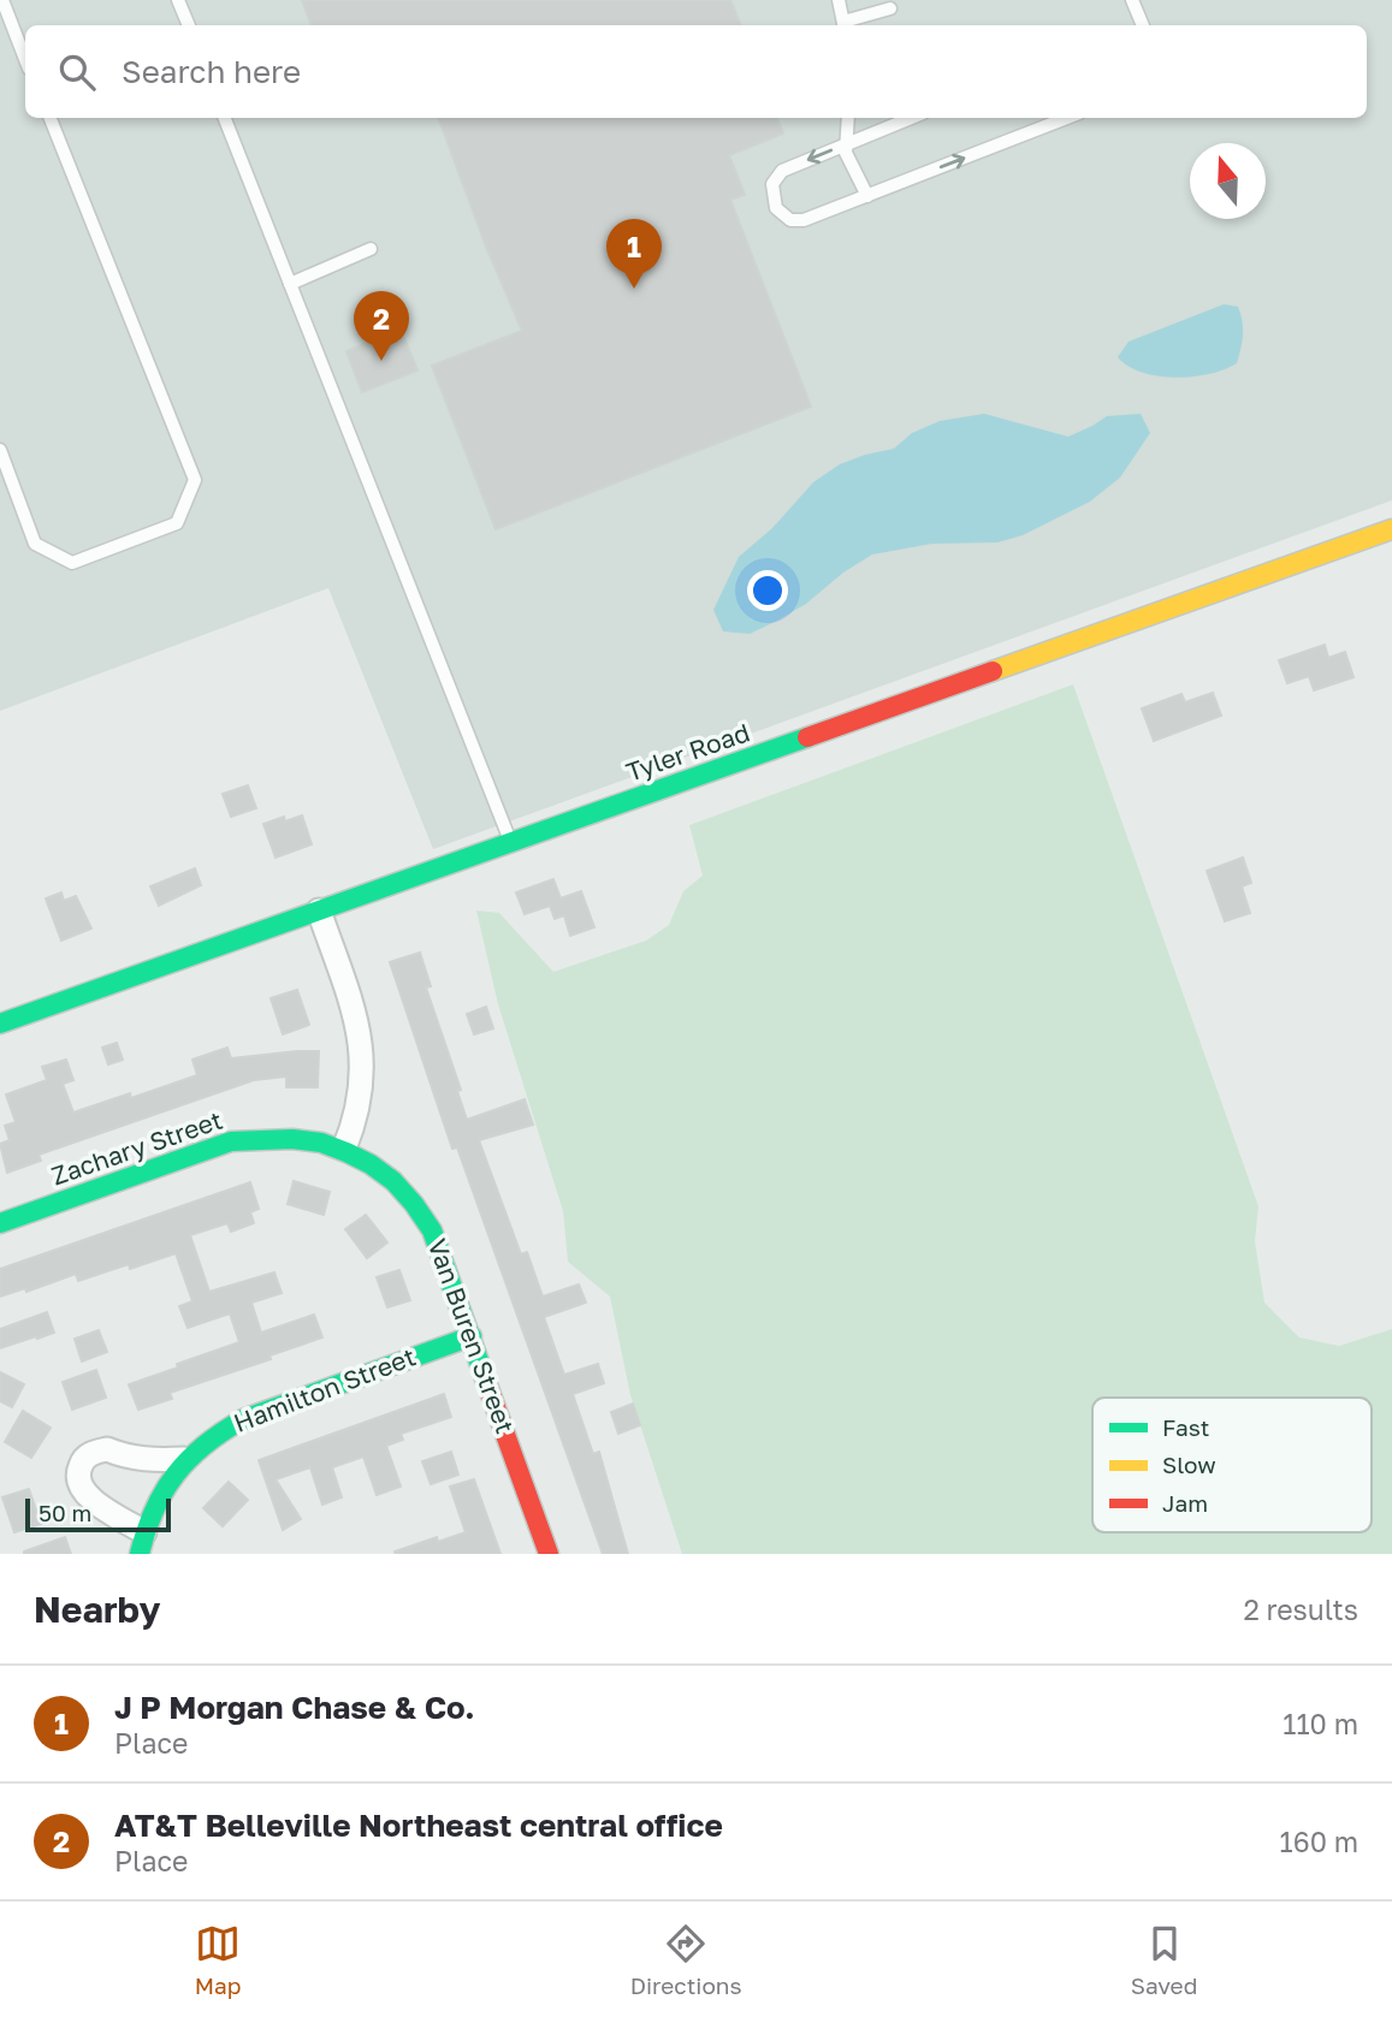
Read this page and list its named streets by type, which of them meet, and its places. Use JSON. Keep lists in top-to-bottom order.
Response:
{
  "streets": {
    "street": [
      "Tyler Road",
      "Zachary Street",
      "Van Buren Street",
      "Hamilton Street"
    ]
  },
  "crossings": [
    ["Zachary Street", "Van Buren Street"],
    ["Van Buren Street", "Hamilton Street"]
  ],
  "legend": ["Fast", "Slow", "Jam"],
  "scale_bar": "50 m",
  "north": "top",
  "page": {
    "search": "Search here",
    "pins": ["1", "2"],
    "scale": "50 m",
    "heading": ["Nearby", "2 results"],
    "list": [
      {
        "mark": "1",
        "name": "J P Morgan Chase & Co.",
        "note": "Place",
        "value": "110 m"
      },
      {
        "mark": "2",
        "name": "AT&T Belleville Northeast central office",
        "note": "Place",
        "value": "160 m"
      }
    ],
    "nav": ["Map", "Directions", "Saved"]
  }
}
